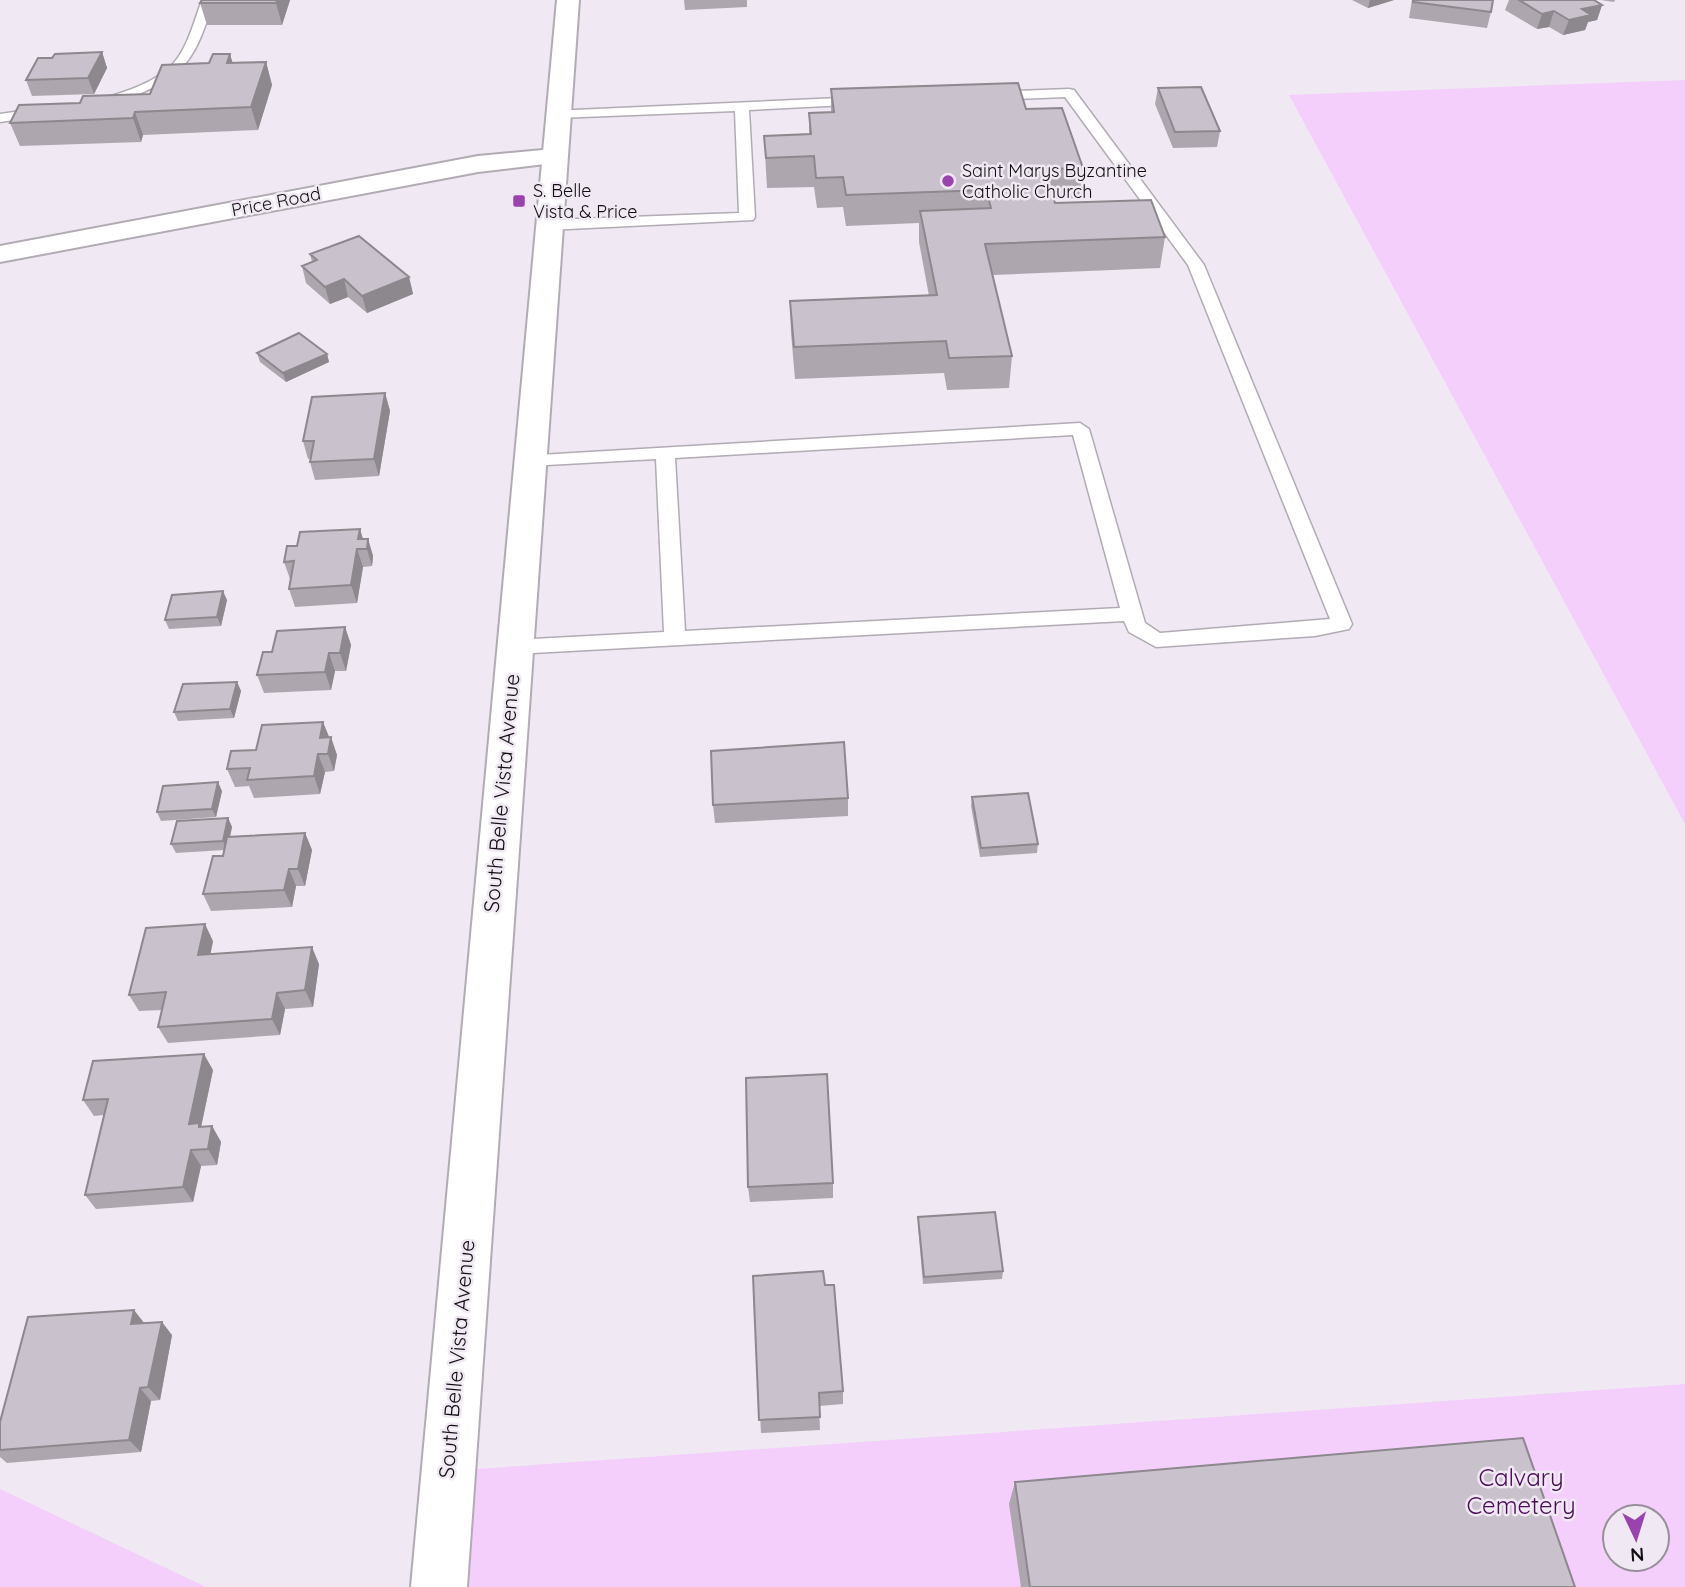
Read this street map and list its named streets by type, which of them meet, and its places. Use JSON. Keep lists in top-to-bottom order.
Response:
{
  "streets": {
    "street": ["Price Road", "South Belle Vista Avenue"]
  },
  "crossings": [
    ["Price Road", "South Belle Vista Avenue"]
  ],
  "parks": ["Calvary Cemetery"],
  "places": {
    "other": ["Saint Marys Byzantine Catholic Church"],
    "transit": ["S. Belle Vista & Price"]
  },
  "north": "bottom"
}
